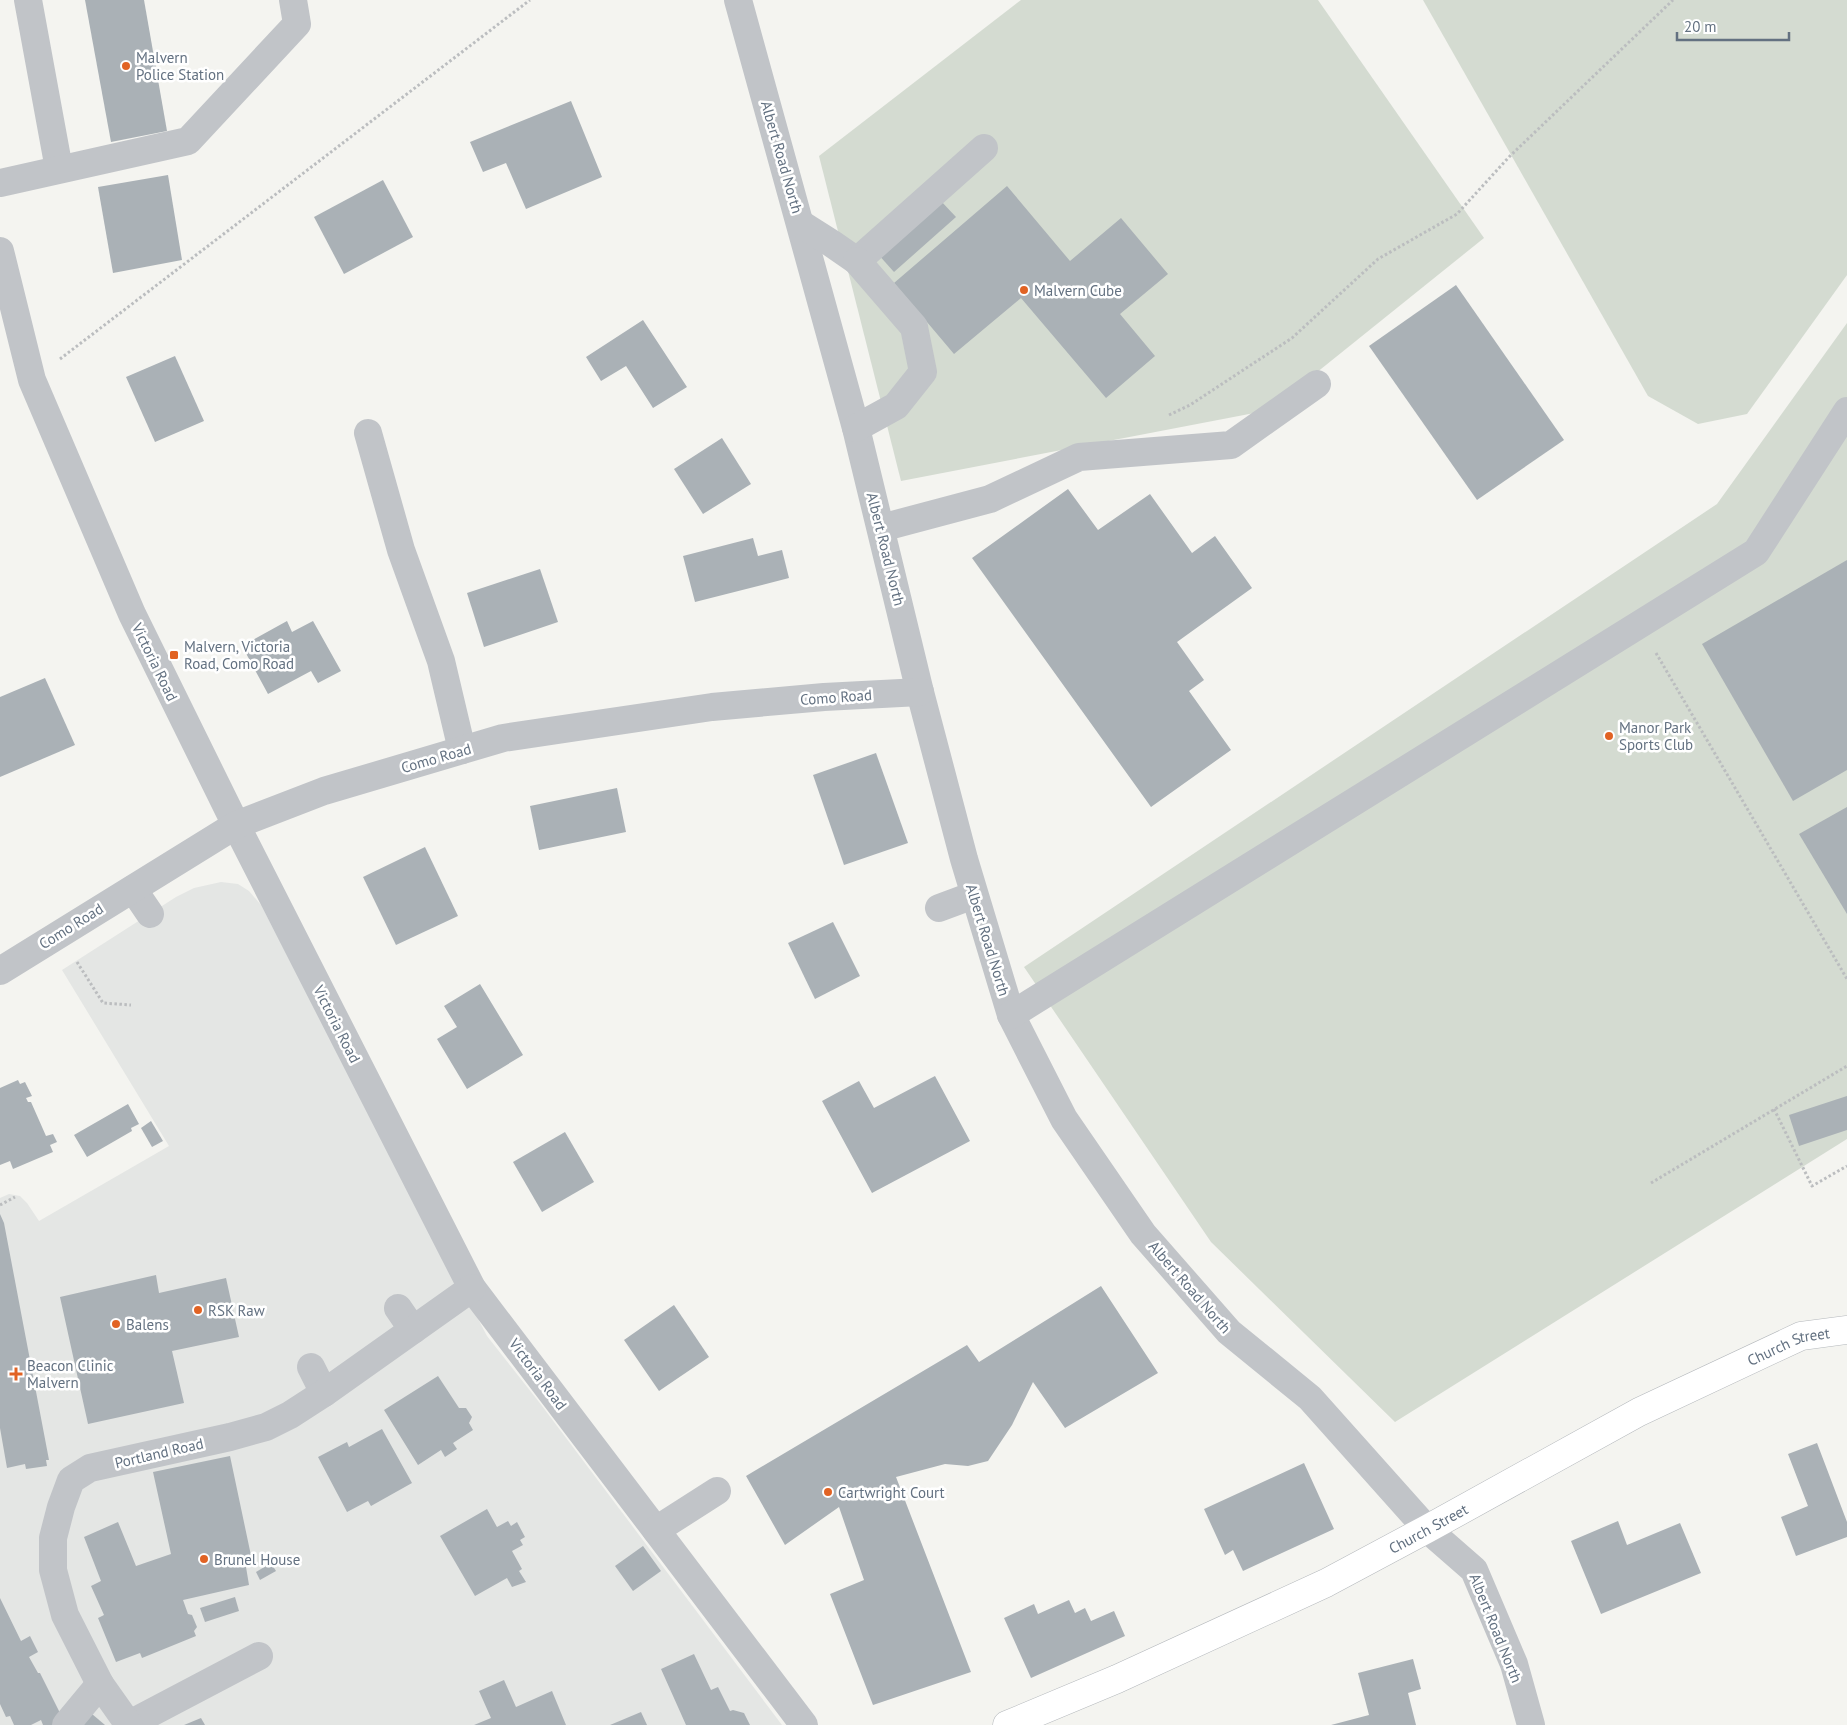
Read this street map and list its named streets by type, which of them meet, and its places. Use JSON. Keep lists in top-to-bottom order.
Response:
{
  "streets": {
    "main road": ["Church Street"],
    "street": [
      "Albert Road North",
      "Victoria Road",
      "Como Road",
      "Portland Road"
    ]
  },
  "crossings": [
    ["Albert Road North", "Como Road"],
    ["Albert Road North", "Church Street"],
    ["Victoria Road", "Como Road"],
    ["Victoria Road", "Portland Road"]
  ],
  "places": {
    "other": [
      "Malvern Police Station",
      "Malvern Cube",
      "Manor Park Sports Club",
      "RSK Raw",
      "Balens",
      "Cartwright Court",
      "Brunel House"
    ],
    "transit": ["Malvern, Victoria Road, Como Road"],
    "health": ["Beacon Clinic Malvern"]
  },
  "scale_bar": "20 m"
}
